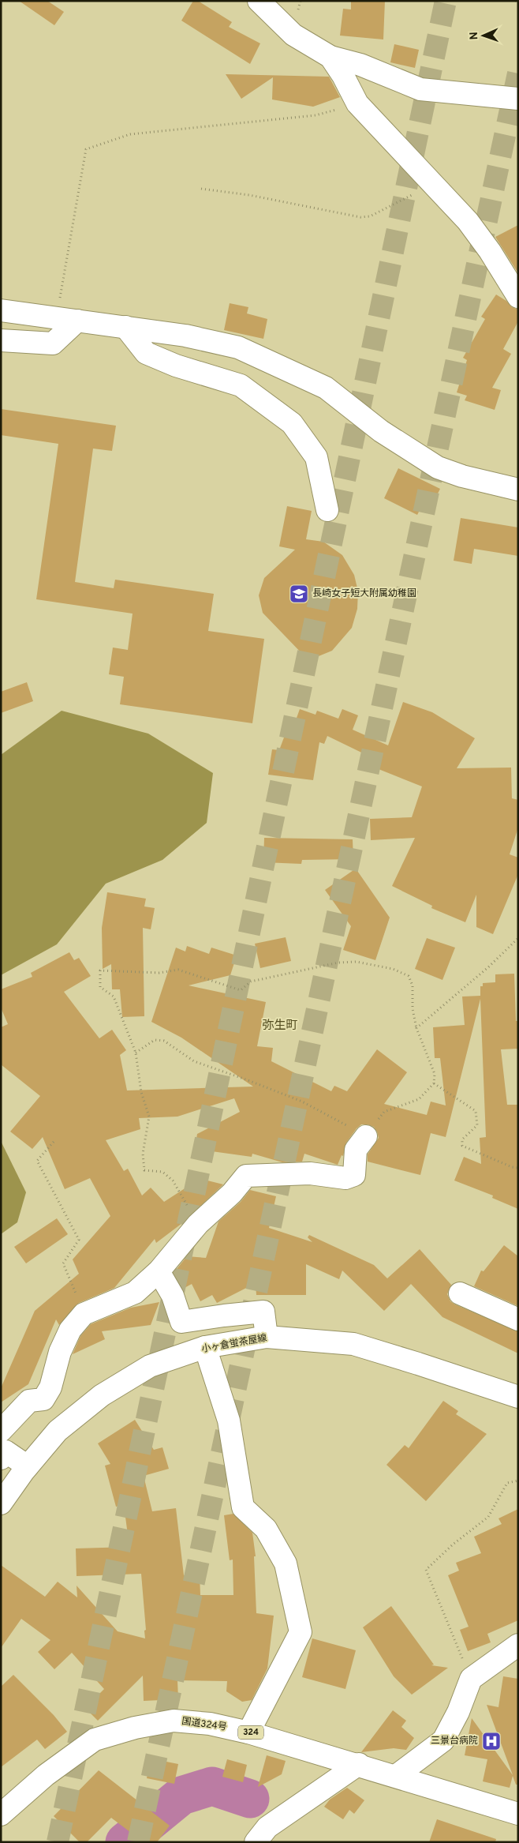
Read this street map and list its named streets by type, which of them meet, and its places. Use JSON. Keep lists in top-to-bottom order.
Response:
{
  "streets": {
    "main road": ["小ヶ倉蛍茶屋線", "国道324号", "324"]
  },
  "districts": ["弥生町"],
  "places": {
    "school or university": ["長崎女子短大附属幼稚園"],
    "hospital": ["三景台病院"]
  },
  "north": "left"
}
